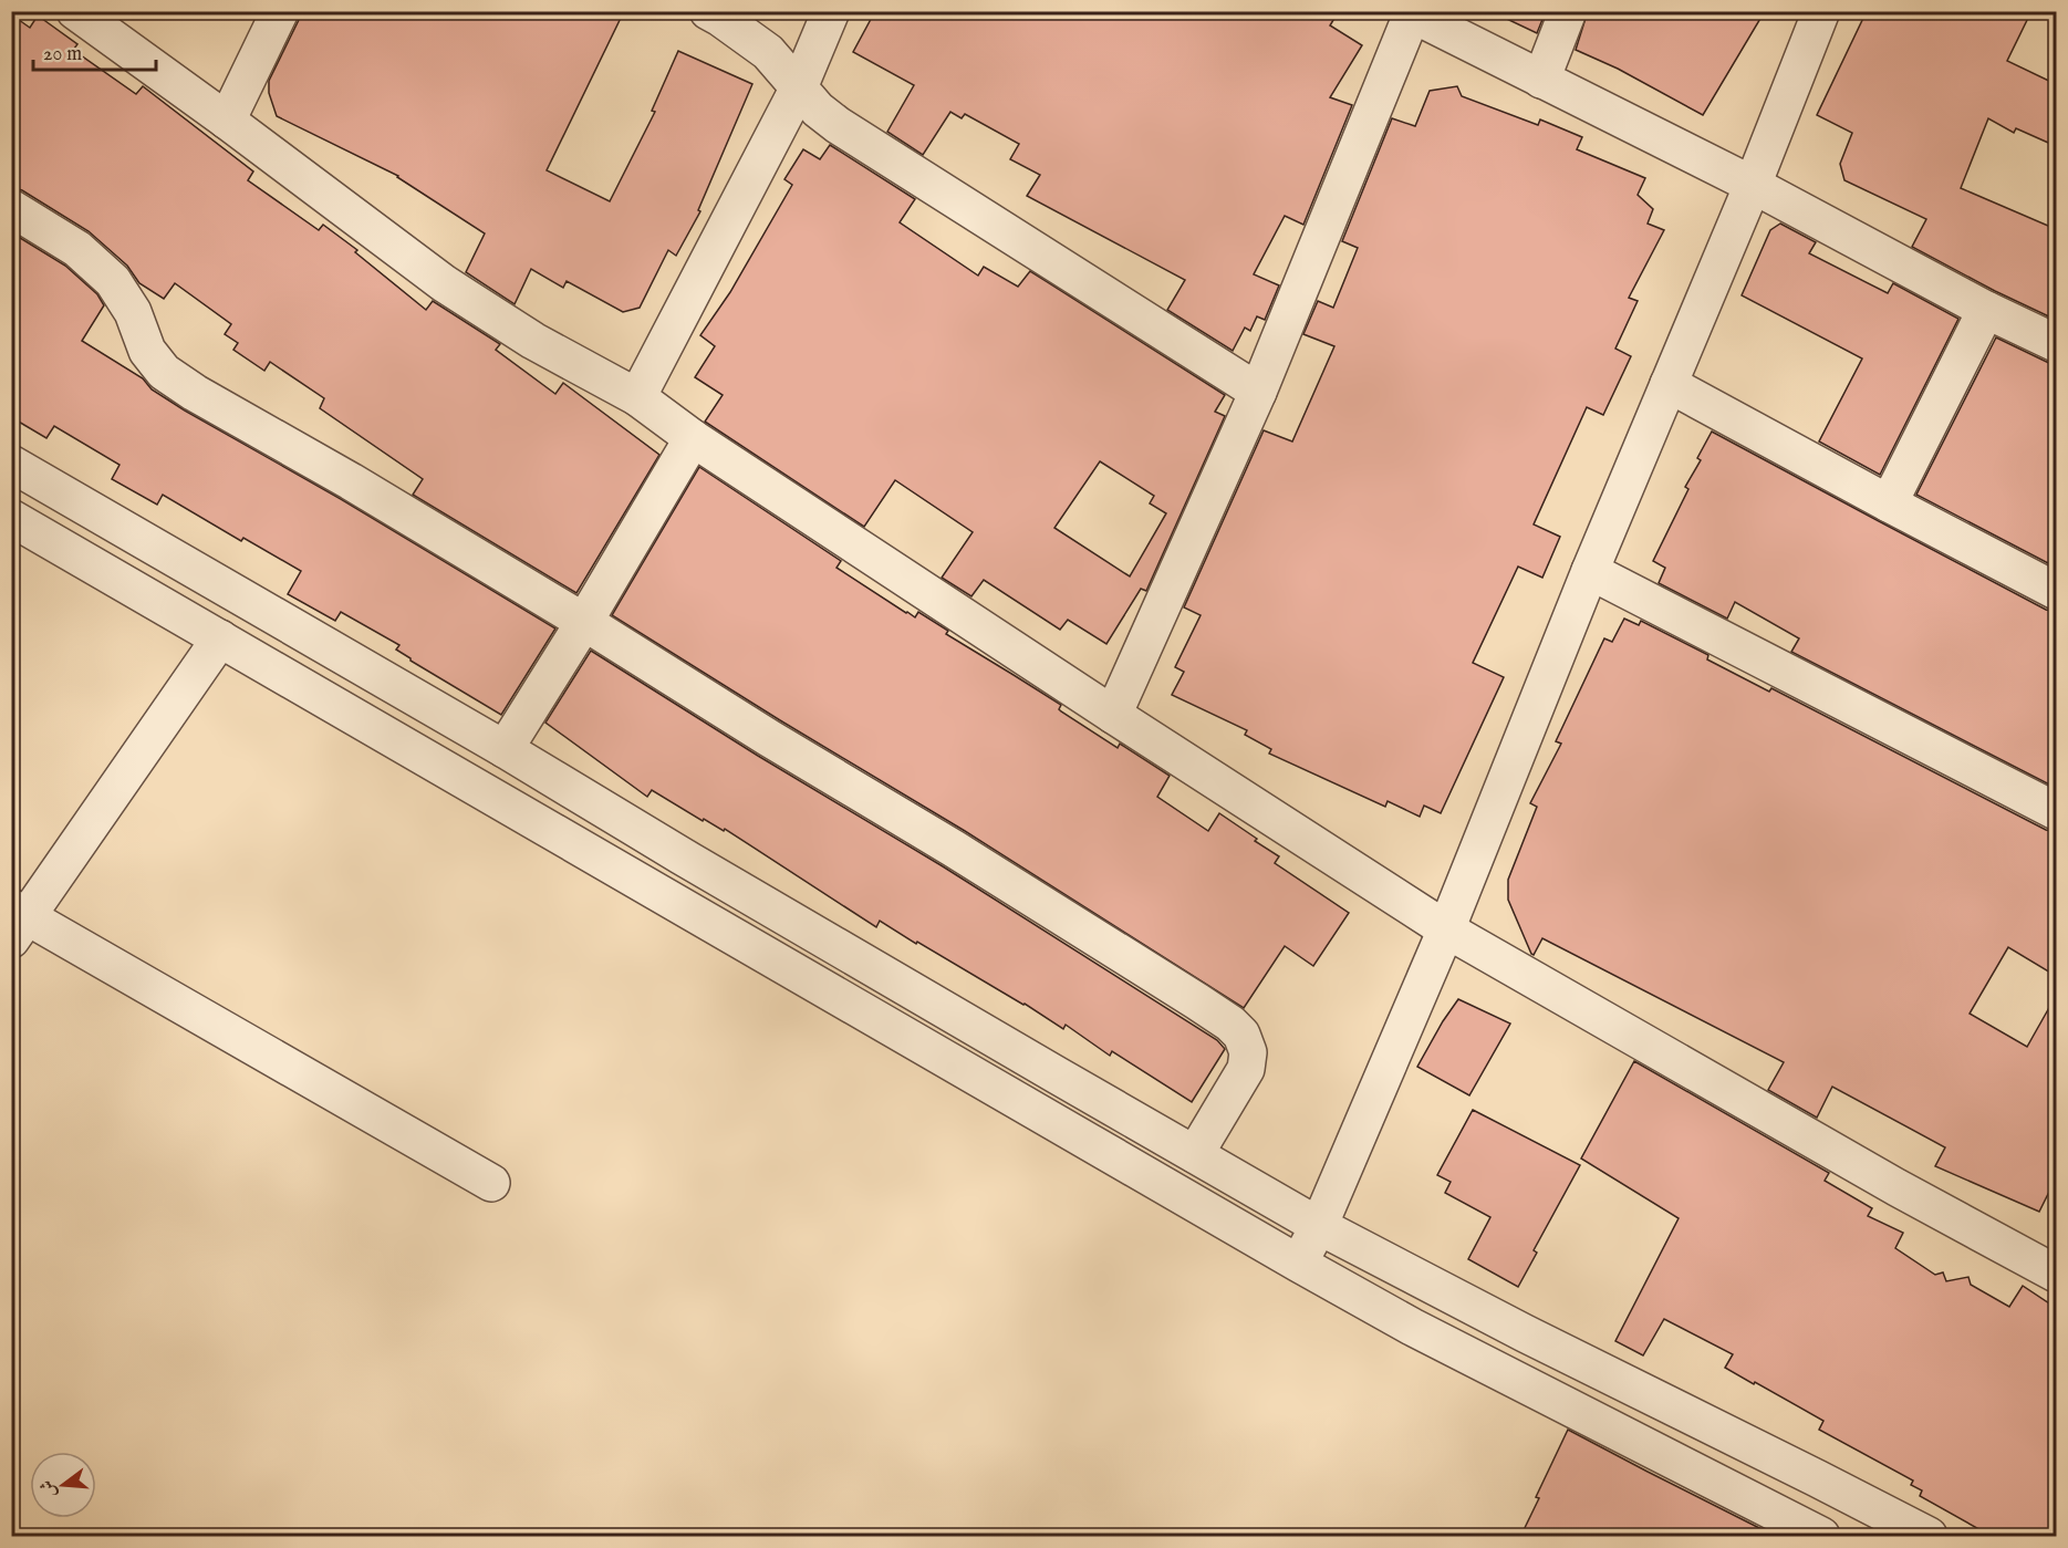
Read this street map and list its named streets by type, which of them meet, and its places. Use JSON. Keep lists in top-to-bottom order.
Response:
{
  "scale_bar": "20 m",
  "north": "left"
}
